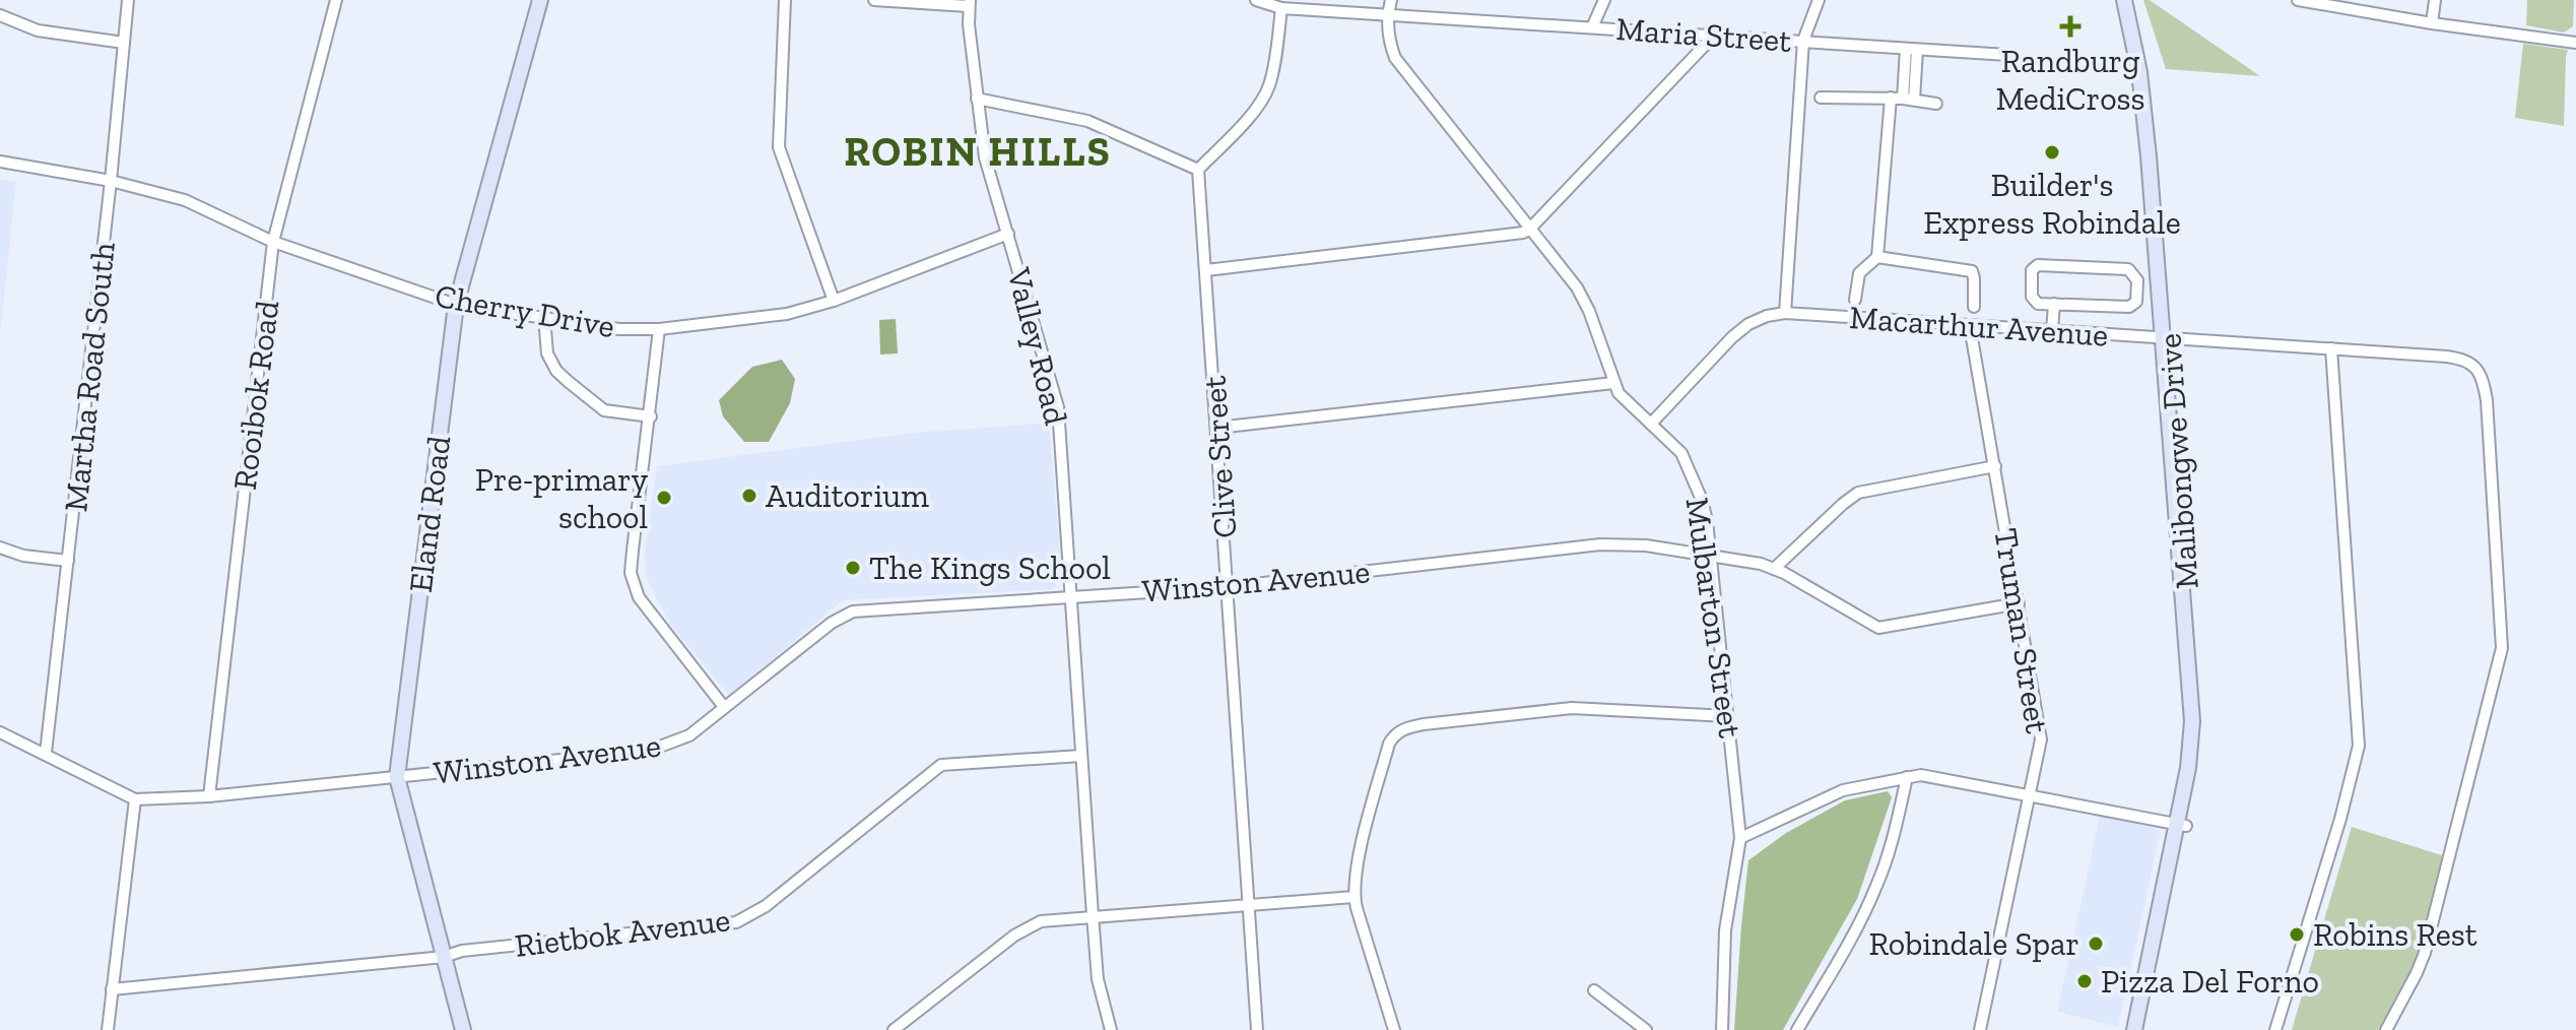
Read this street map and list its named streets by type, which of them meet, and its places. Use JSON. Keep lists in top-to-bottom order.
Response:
{
  "streets": {
    "street": [
      "Maria Street",
      "Cherry Drive",
      "Macarthur Avenue",
      "Valley Road",
      "Martha Road South",
      "Rooibok Road",
      "Clive Street",
      "Malibongwe Drive",
      "Eland Road",
      "Winston Avenue",
      "Mulbarton Street",
      "Truman Street",
      "Rietbok Avenue"
    ]
  },
  "crossings": [
    ["Maria Street", "Mulbarton Street"],
    ["Cherry Drive", "Valley Road"],
    ["Cherry Drive", "Martha Road South"],
    ["Cherry Drive", "Rooibok Road"],
    ["Cherry Drive", "Eland Road"],
    ["Macarthur Avenue", "Malibongwe Drive"],
    ["Macarthur Avenue", "Mulbarton Street"],
    ["Macarthur Avenue", "Truman Street"],
    ["Valley Road", "Winston Avenue"],
    ["Valley Road", "Rietbok Avenue"],
    ["Martha Road South", "Winston Avenue"],
    ["Rooibok Road", "Winston Avenue"],
    ["Clive Street", "Winston Avenue"],
    ["Eland Road", "Winston Avenue"],
    ["Eland Road", "Rietbok Avenue"],
    ["Winston Avenue", "Mulbarton Street"],
    ["Winston Avenue", "Truman Street"]
  ],
  "districts": ["ROBIN HILLS"],
  "places": {
    "health": ["Randburg MediCross"],
    "other": [
      "Builder's Express Robindale",
      "Auditorium",
      "Pre-primary school",
      "The Kings School",
      "Robins Rest",
      "Robindale Spar",
      "Pizza Del Forno"
    ]
  }
}
